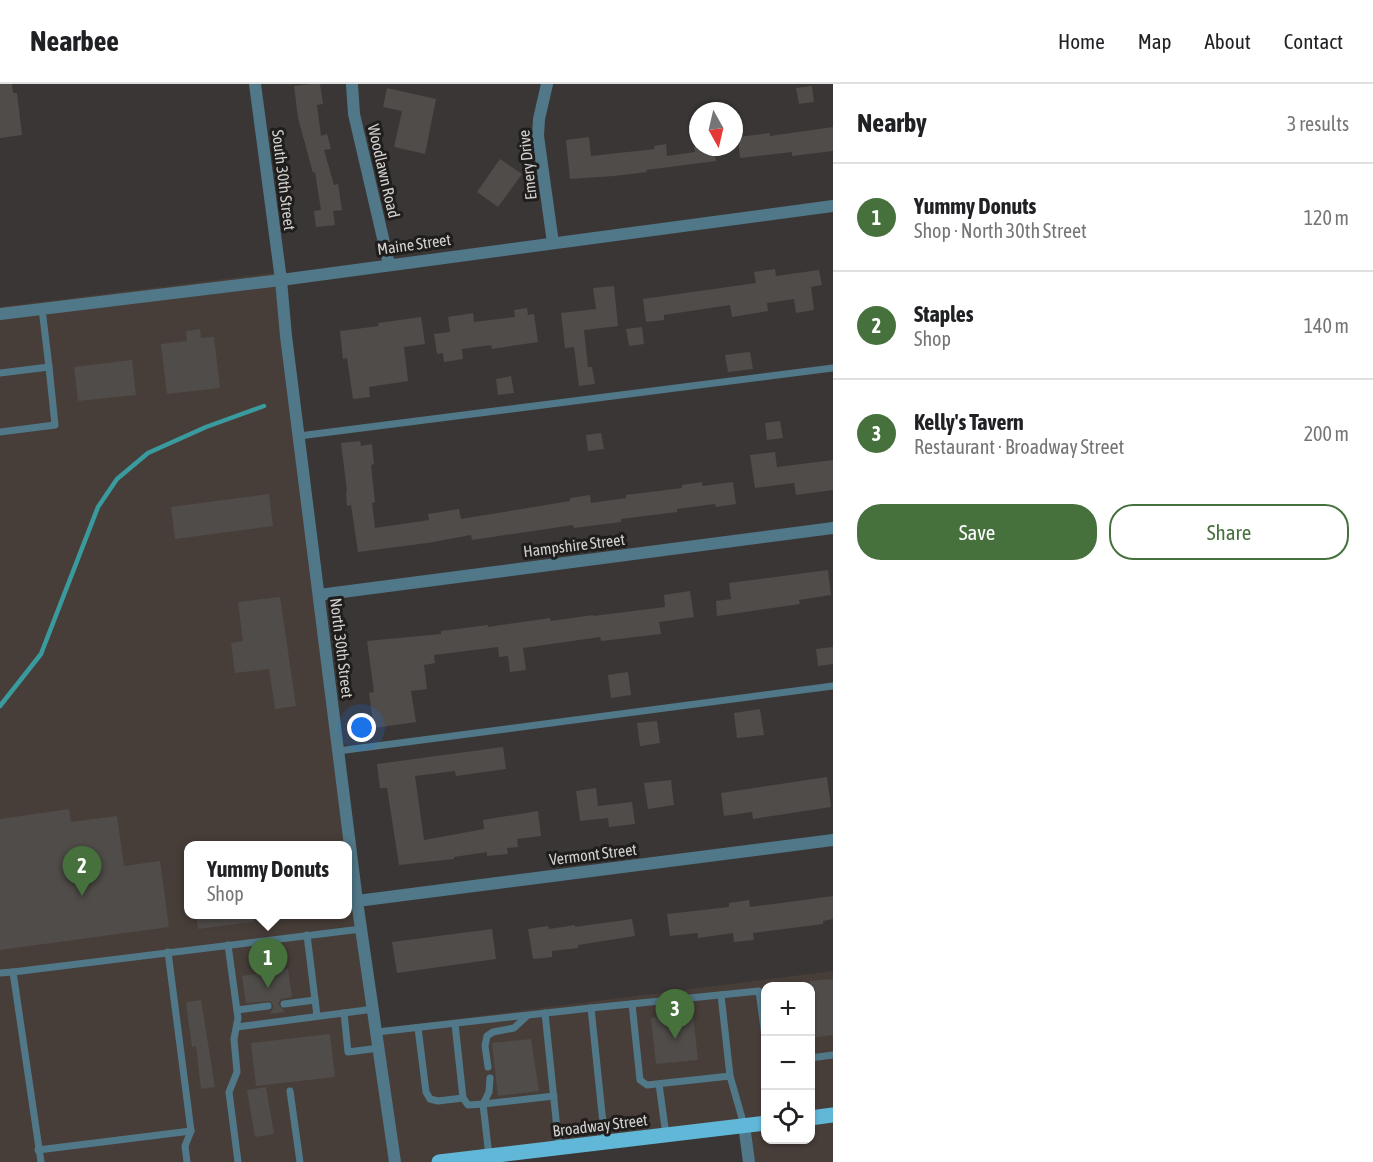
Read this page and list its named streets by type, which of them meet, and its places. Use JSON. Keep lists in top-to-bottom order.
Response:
{
  "streets": {
    "main road": ["Broadway Street"],
    "street": [
      "Emery Drive",
      "Woodlawn Road",
      "South 30th Street",
      "Maine Street",
      "Hampshire Street",
      "North 30th Street",
      "Vermont Street"
    ]
  },
  "crossings": [
    ["Emery Drive", "Maine Street"],
    ["Woodlawn Road", "Maine Street"],
    ["South 30th Street", "Maine Street"],
    ["South 30th Street", "North 30th Street"],
    ["Maine Street", "North 30th Street"],
    ["Hampshire Street", "North 30th Street"],
    ["North 30th Street", "Vermont Street"]
  ],
  "north": "bottom",
  "page": {
    "header": "Nearbee",
    "nav": [
      "Home",
      "Map",
      "About",
      "Contact"
    ],
    "heading": ["Nearby", "3 results"],
    "list": [
      {
        "mark": "1",
        "name": "Yummy Donuts",
        "note": "Shop · North 30th Street",
        "value": "120 m"
      },
      {
        "mark": "2",
        "name": "Staples",
        "note": "Shop",
        "value": "140 m"
      },
      {
        "mark": "3",
        "name": "Kelly's Tavern",
        "note": "Restaurant · Broadway Street",
        "value": "200 m"
      }
    ],
    "buttons": ["Save", "Share"],
    "popup": ["Yummy Donuts", "Shop"],
    "pins": ["2", "1", "3"],
    "map_buttons": ["+", "−"]
  }
}
